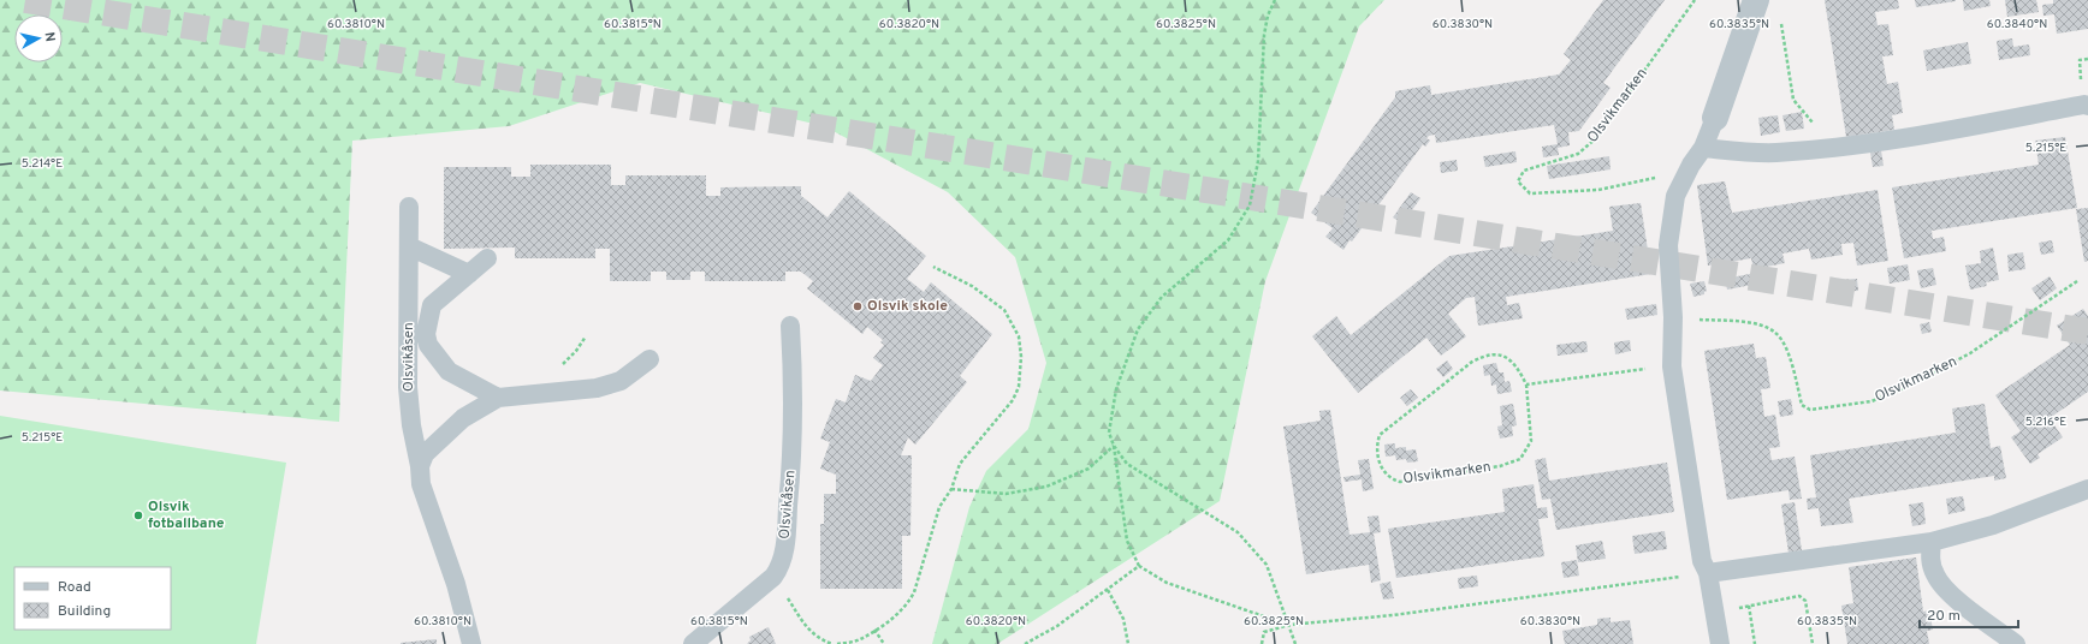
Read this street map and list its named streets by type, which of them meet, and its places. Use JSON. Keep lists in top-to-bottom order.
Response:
{
  "streets": {
    "lane": ["Olsvikåsen"],
    "path": ["Olsvikmarken"]
  },
  "places": ["Olsvik skole", "Olsvik fotballbane"],
  "legend": ["Road", "Building"],
  "scale_bar": "20 m",
  "north": "right",
  "coordinates": [
    "60.3810°N",
    "60.3815°N",
    "60.3820°N",
    "60.3825°N",
    "60.3830°N",
    "60.3835°N",
    "60.3840°N",
    "5.215°E",
    "5.214°E",
    "5.216°E"
  ]
}
